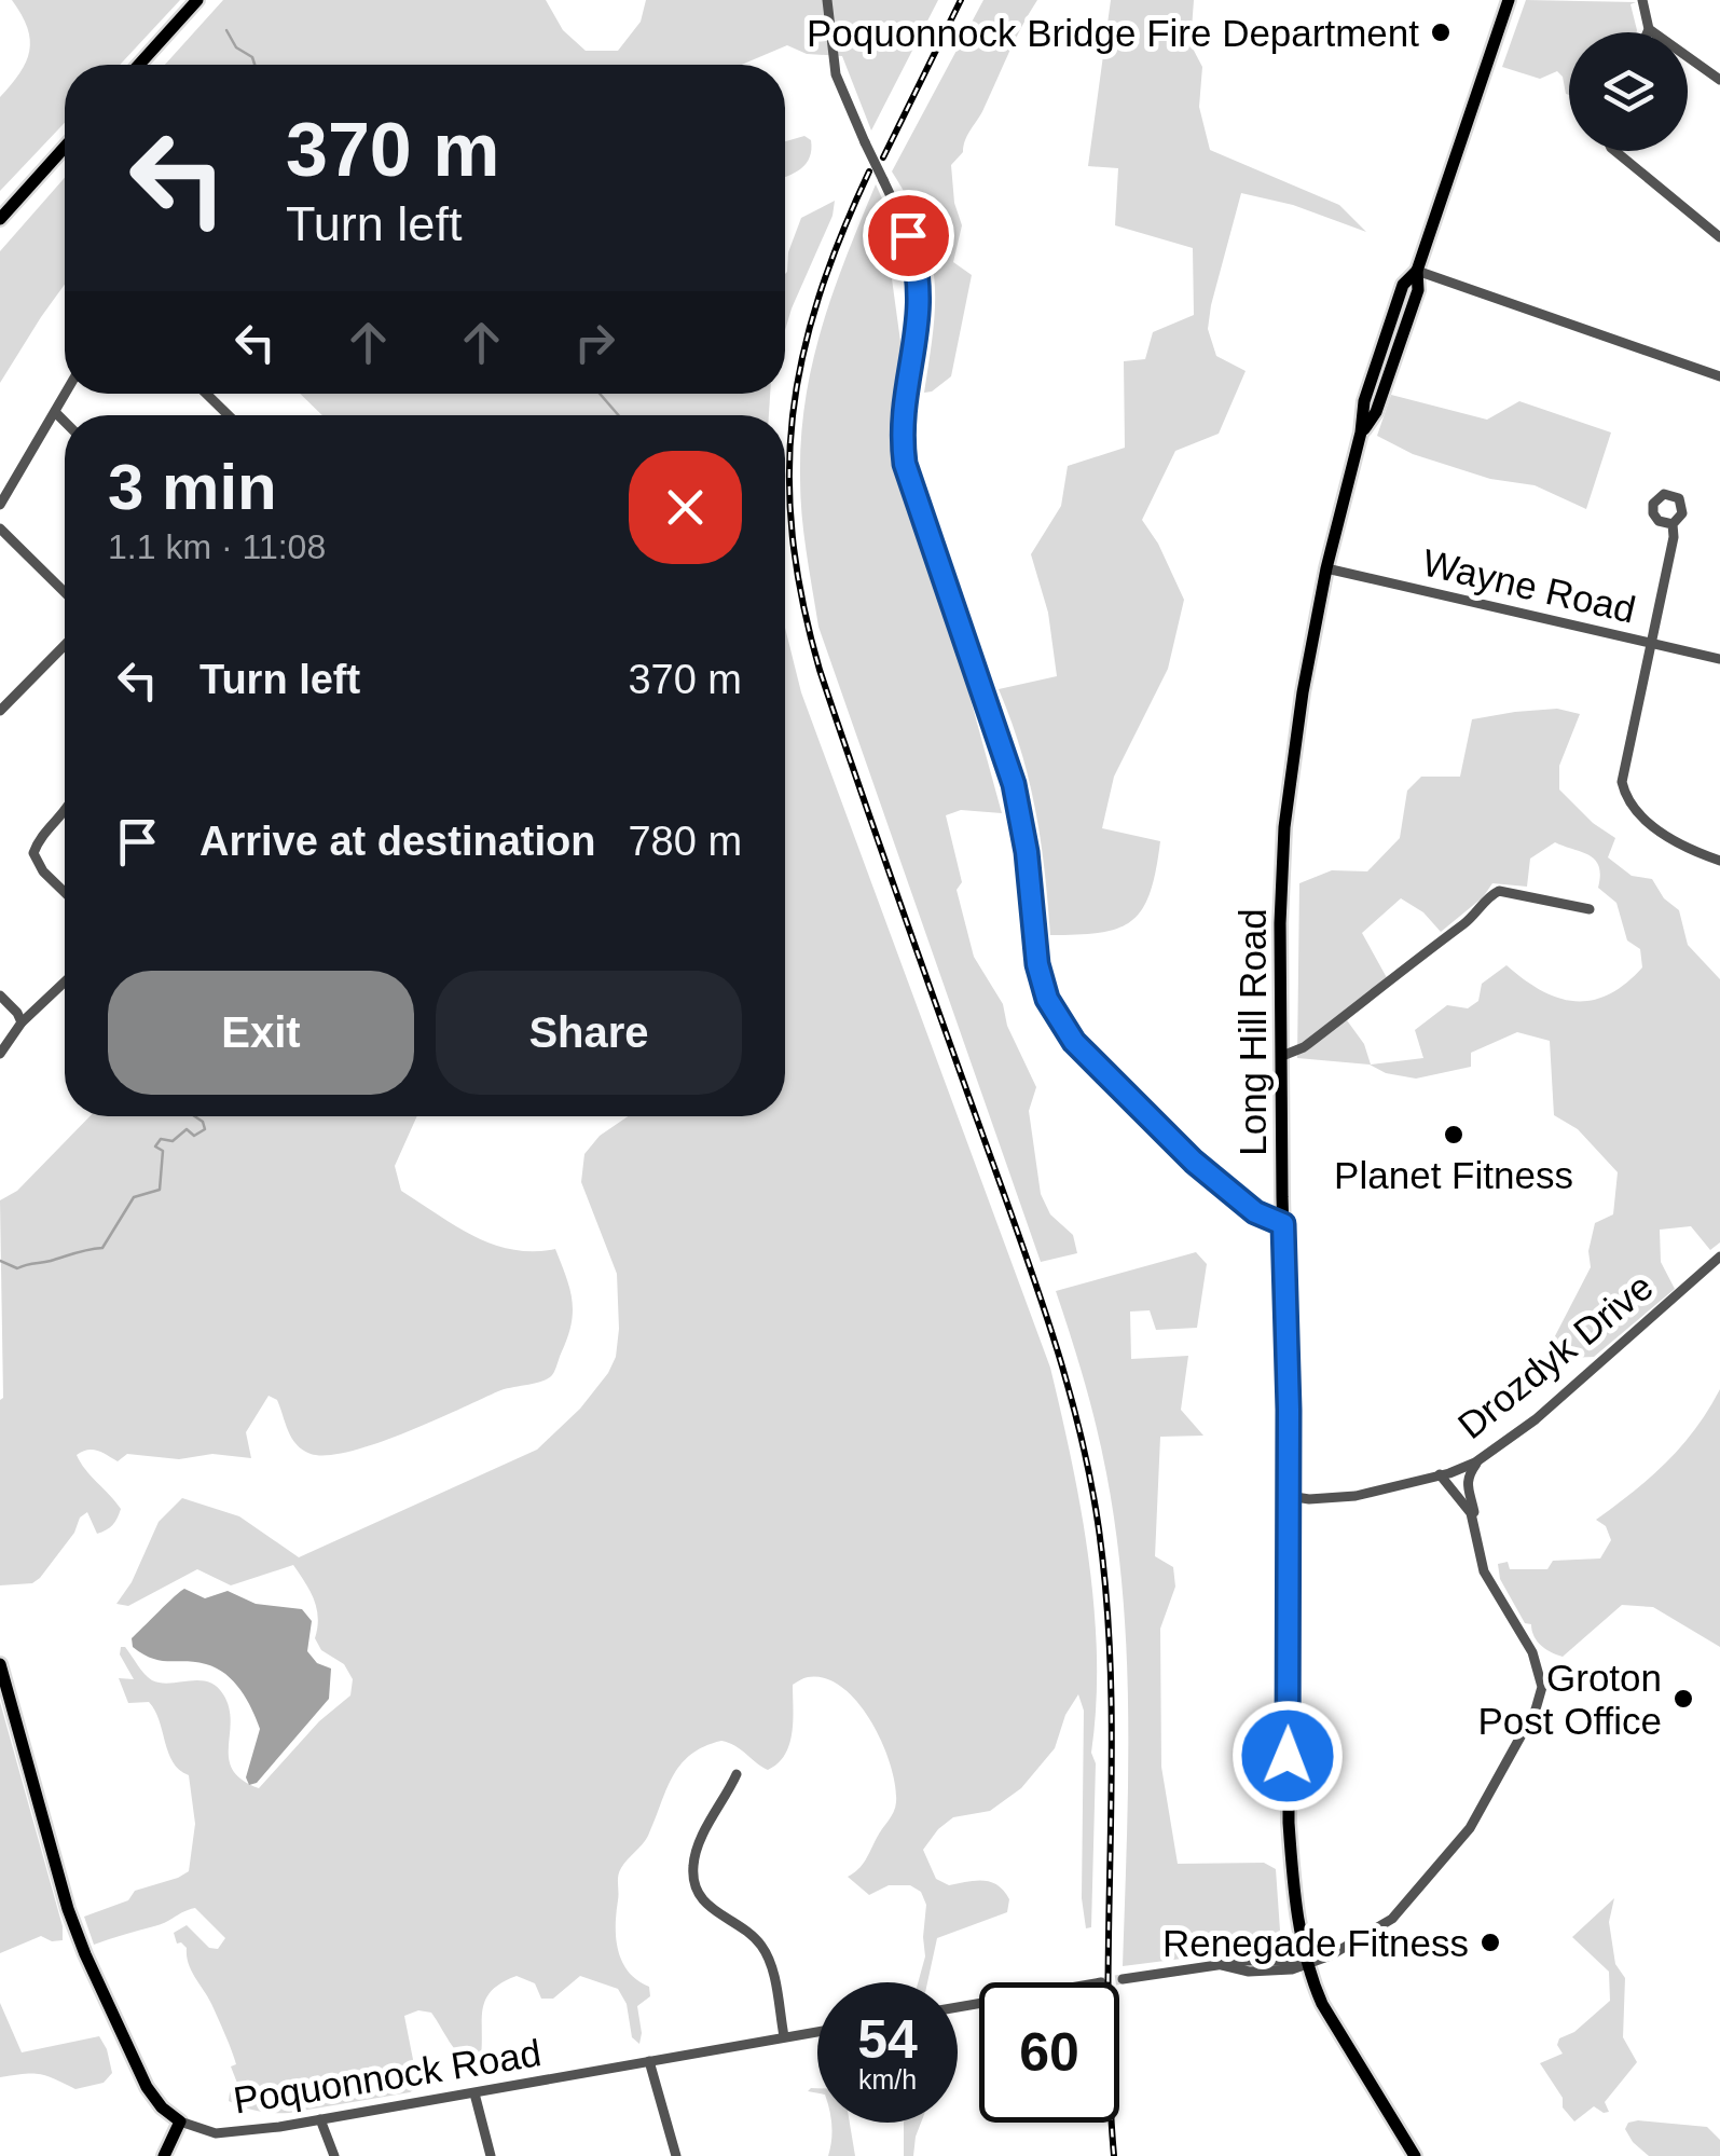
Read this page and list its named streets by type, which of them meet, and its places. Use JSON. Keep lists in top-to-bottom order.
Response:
{
  "streets": {
    "main road": ["Long Hill Road"],
    "street": ["Wayne Road", "Drozdyk Drive", "Poquonnock Road"]
  },
  "crossings": [
    ["Wayne Road", "Long Hill Road"],
    ["Long Hill Road", "Drozdyk Drive"]
  ],
  "places": [
    "Poquonnock Bridge Fire Department",
    "Planet Fitness",
    "Groton Post Office",
    "Renegade Fitness"
  ],
  "page": {
    "turn": ["370 m", "Turn left"],
    "heading": ["3 min", "1.1 km · 11:08"],
    "list": [
      {
        "name": "Turn left",
        "value": "370 m"
      },
      {
        "name": "Arrive at destination",
        "value": "780 m"
      }
    ],
    "buttons": ["Exit", "Share"],
    "speed": "54 km/h",
    "limit": "60"
  }
}
